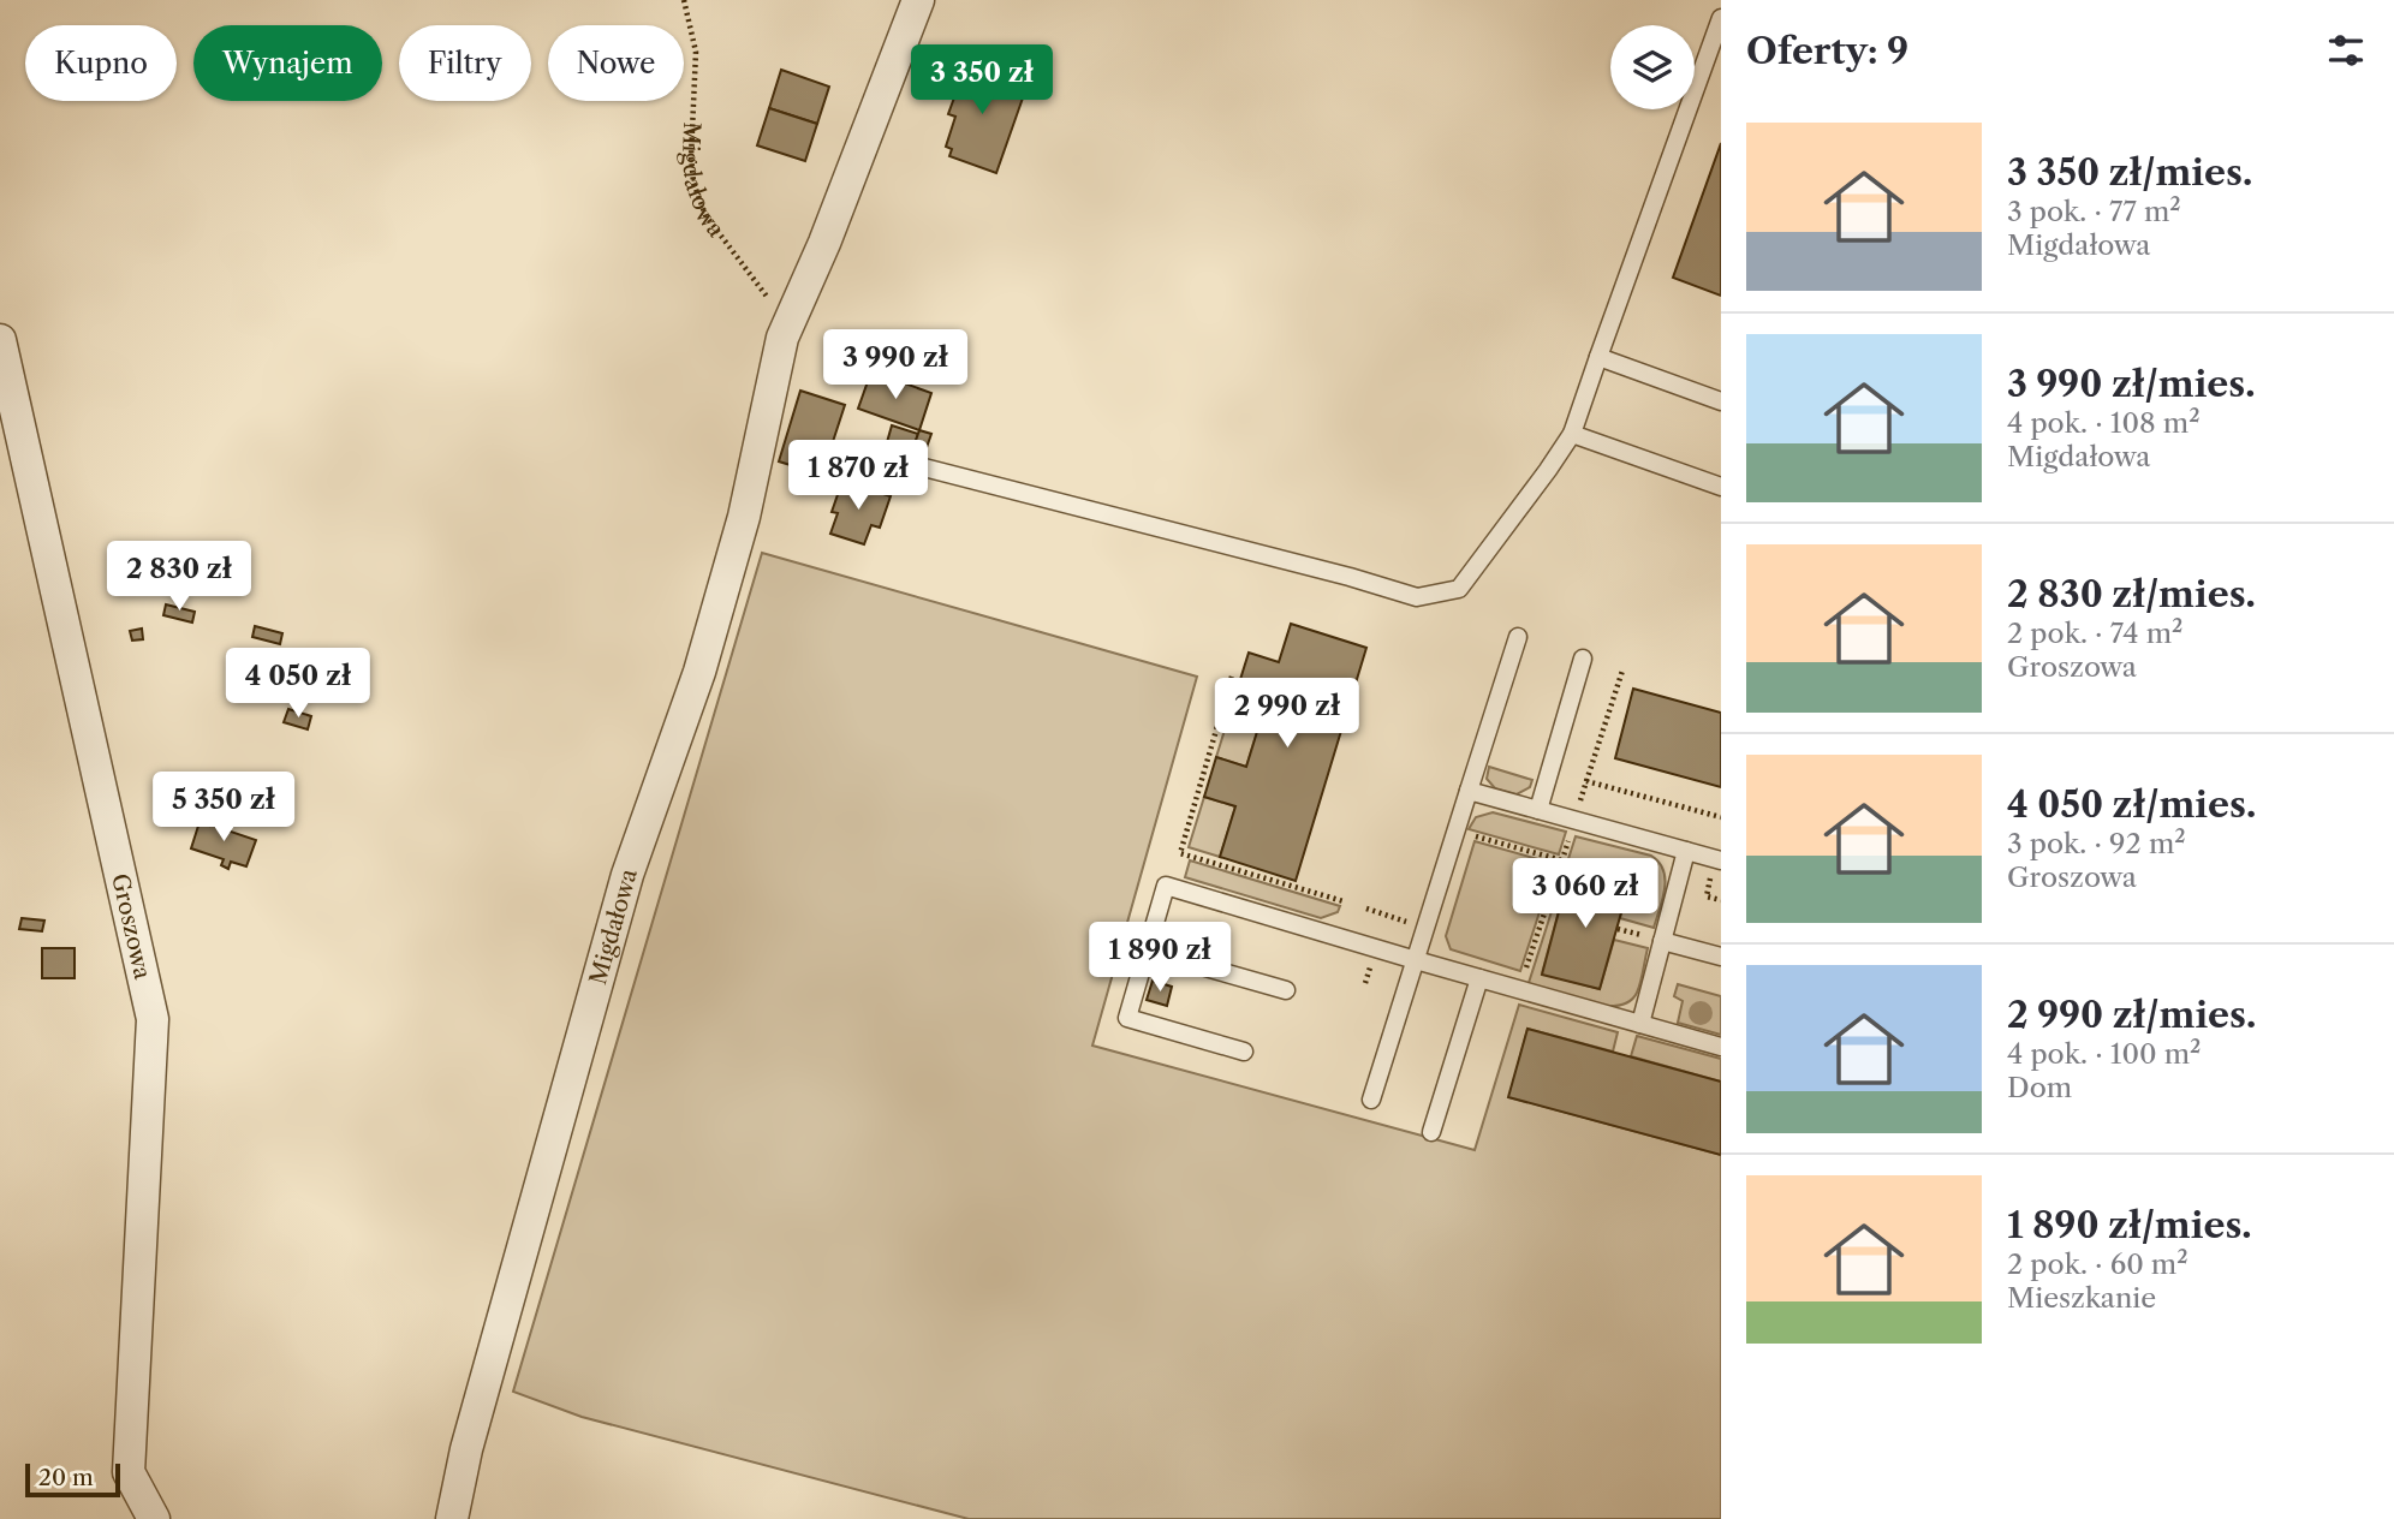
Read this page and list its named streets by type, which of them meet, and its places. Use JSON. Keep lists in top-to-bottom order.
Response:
{
  "streets": {
    "street": ["Migdałowa", "Groszowa"]
  },
  "scale_bar": "20 m",
  "page": {
    "heading": "Oferty: 9",
    "chip": [
      "Kupno",
      "Wynajem",
      "Filtry",
      "Nowe"
    ],
    "price": [
      "3 350 zł",
      "3 990 zł",
      "1 870 zł",
      "2 830 zł",
      "4 050 zł",
      "2 990 zł",
      "5 350 zł",
      "3 060 zł",
      "1 890 zł"
    ],
    "list": [
      {
        "name": "3 350 zł/mies.",
        "note": "3 pok. · 77 m² · Migdałowa"
      },
      {
        "name": "3 990 zł/mies.",
        "note": "4 pok. · 108 m² · Migdałowa"
      },
      {
        "name": "2 830 zł/mies.",
        "note": "2 pok. · 74 m² · Groszowa"
      },
      {
        "name": "4 050 zł/mies.",
        "note": "3 pok. · 92 m² · Groszowa"
      },
      {
        "name": "2 990 zł/mies.",
        "note": "4 pok. · 100 m² · Dom"
      },
      {
        "name": "1 890 zł/mies.",
        "note": "2 pok. · 60 m² · Mieszkanie"
      }
    ],
    "scale": "20 m"
  }
}
